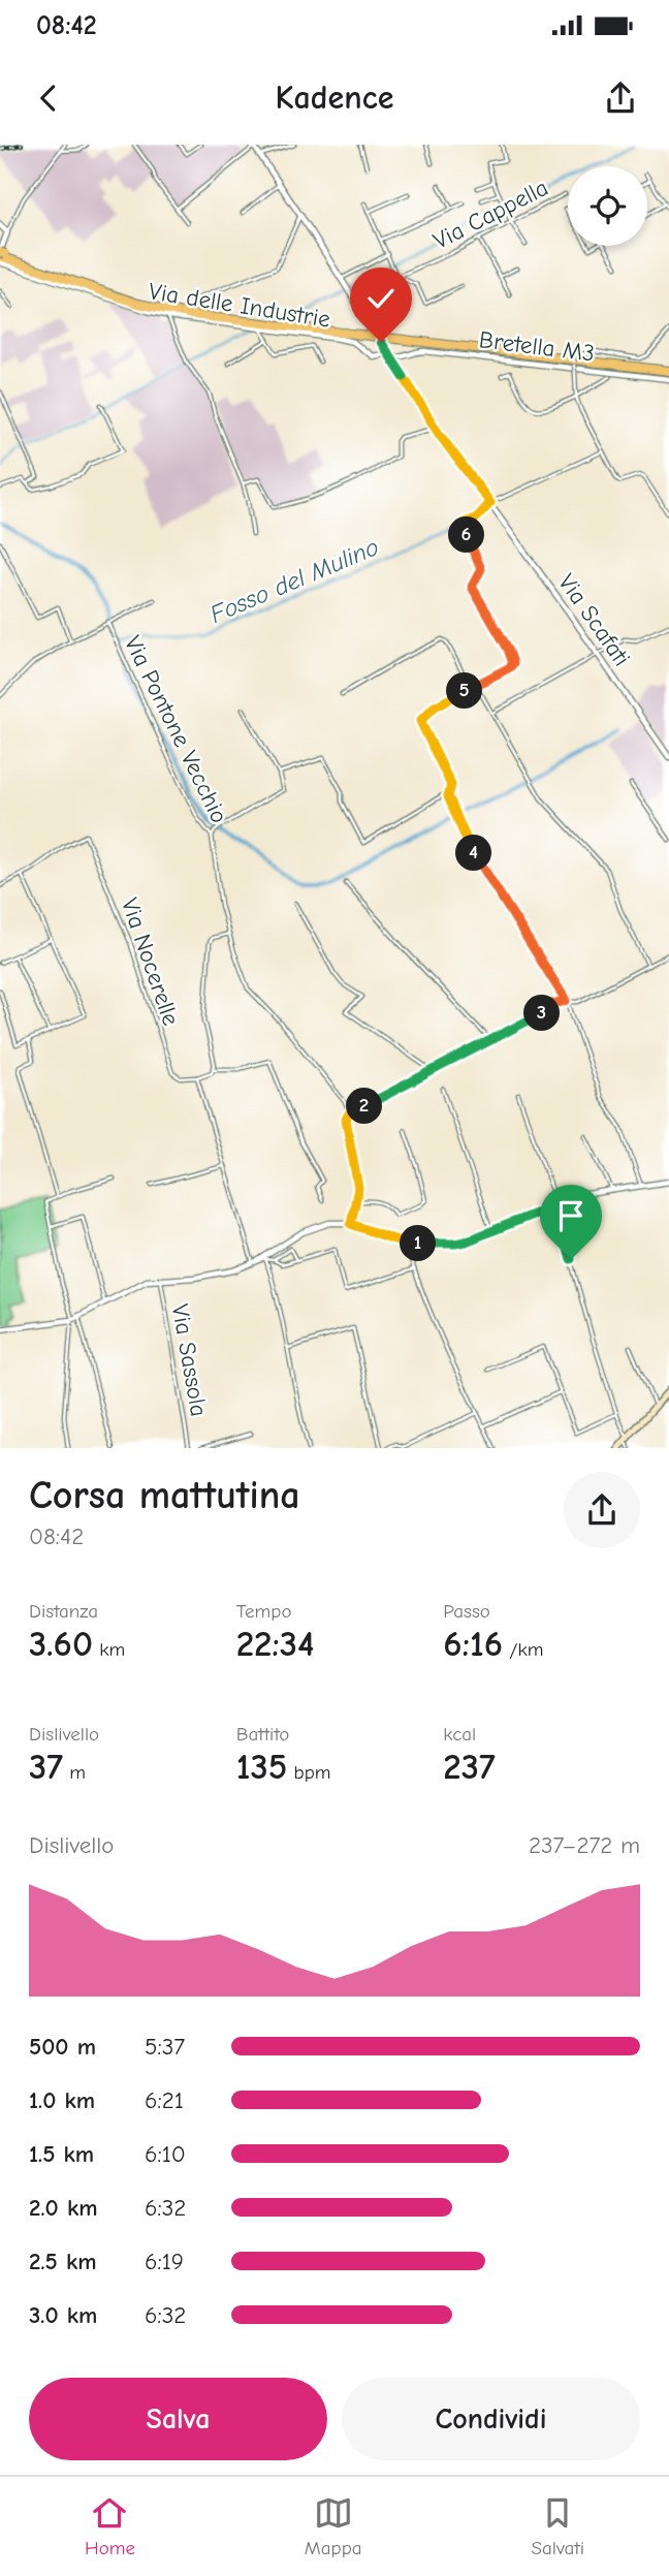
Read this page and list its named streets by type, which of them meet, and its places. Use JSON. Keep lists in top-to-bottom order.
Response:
{
  "streets": {
    "street": [
      "Via Cappella",
      "Via delle Industrie",
      "Bretella M3",
      "Via Scafati",
      "Via Pontone Vecchio",
      "Via Nocerelle",
      "Via Sassola"
    ]
  },
  "crossings": [
    ["Via delle Industrie", "Bretella M3"],
    ["Via delle Industrie", "Via Scafati"],
    ["Bretella M3", "Via Scafati"],
    ["Via Pontone Vecchio", "Via Nocerelle"]
  ],
  "water": ["Fosso del Mulino"],
  "page": {
    "status": "08:42",
    "header": "Kadence",
    "pins": [
      "6",
      "5",
      "4",
      "3",
      "2",
      "1"
    ],
    "heading": ["Corsa mattutina", "08:42"],
    "stats": [
      ["Distanza", "3.60 km"],
      ["Tempo", "22:34"],
      ["Passo", "6:16 /km"],
      ["Dislivello", "37 m"],
      ["Battito", "135 bpm"],
      ["kcal", "237"]
    ],
    "chart": ["Dislivello", "237–272 m"],
    "list": [
      {
        "name": "500 m",
        "note": "5:37"
      },
      {
        "name": "1.0 km",
        "note": "6:21"
      },
      {
        "name": "1.5 km",
        "note": "6:10"
      },
      {
        "name": "2.0 km",
        "note": "6:32"
      },
      {
        "name": "2.5 km",
        "note": "6:19"
      },
      {
        "name": "3.0 km",
        "note": "6:32"
      }
    ],
    "buttons": ["Salva", "Condividi"],
    "tabs": ["Home", "Mappa", "Salvati"]
  }
}
